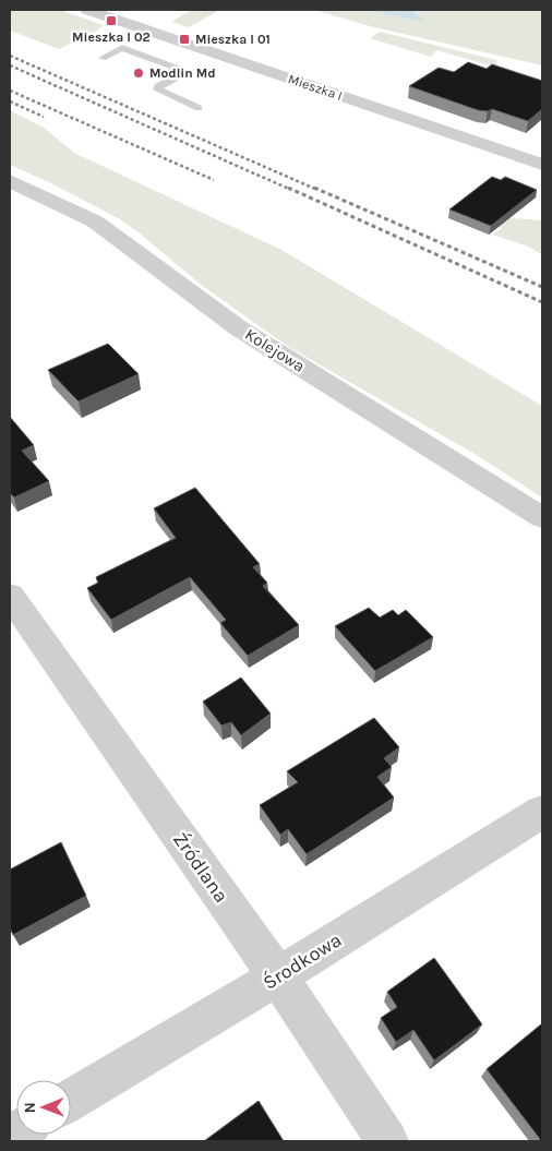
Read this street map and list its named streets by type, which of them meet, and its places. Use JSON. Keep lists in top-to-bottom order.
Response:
{
  "streets": {
    "street": [
      "Mieszka I",
      "Kolejowa",
      "Źródlana",
      "Środkowa"
    ]
  },
  "crossings": [
    ["Źródlana", "Środkowa"]
  ],
  "places": {
    "transit": ["Mieszka I 02", "Mieszka I 01"],
    "other": ["Modlin Md"]
  },
  "north": "left"
}
